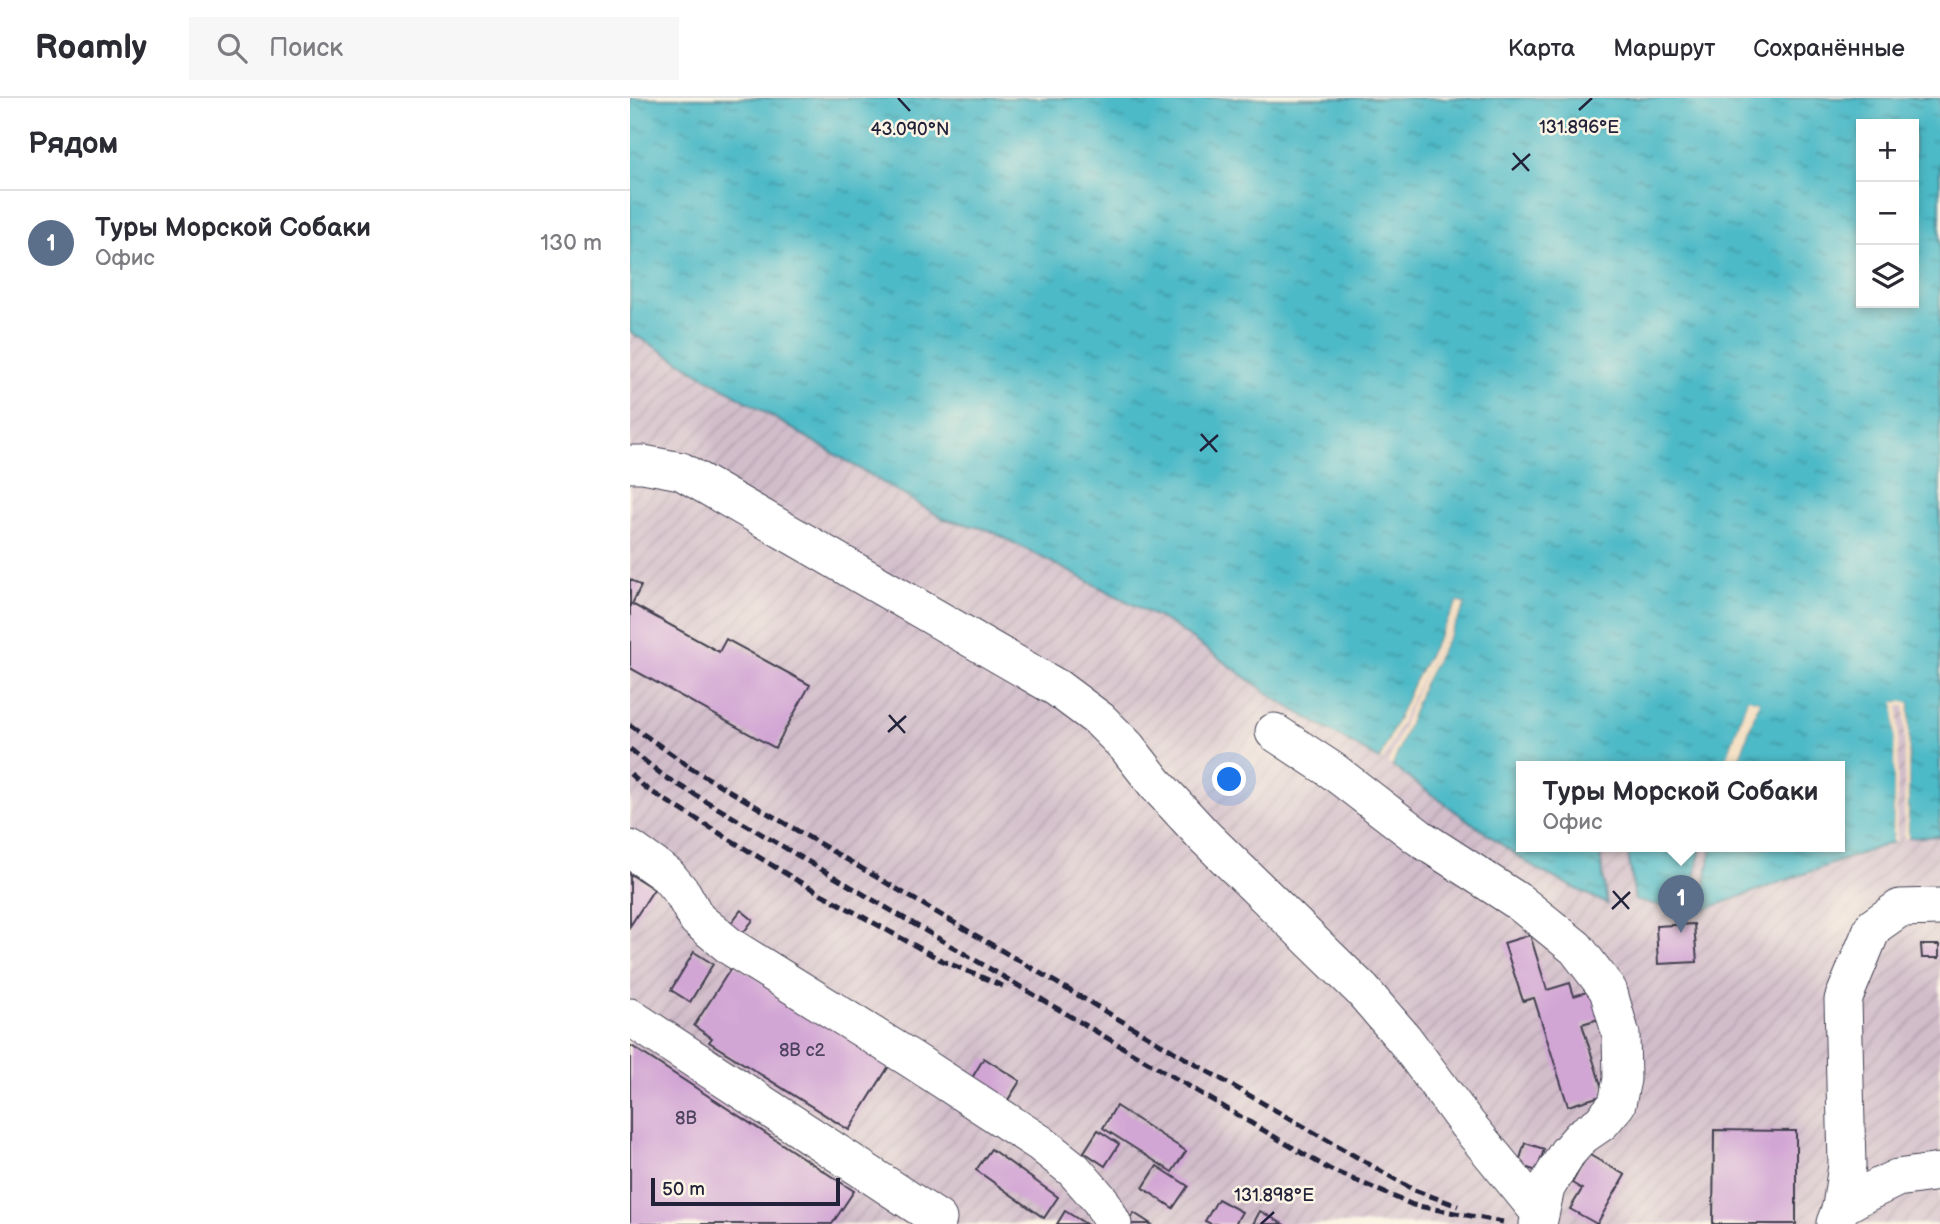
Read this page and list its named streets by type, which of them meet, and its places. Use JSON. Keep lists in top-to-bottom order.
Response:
{
  "house_numbers": ["8В с2", "8В"],
  "scale_bar": "50 m",
  "page": {
    "header": "Roamly",
    "search": "Поиск",
    "nav": ["Карта", "Маршрут", "Сохранённые"],
    "heading": "Рядом",
    "map_buttons": ["+", "−"],
    "list": [
      {
        "mark": "1",
        "name": "Туры Морской Собаки",
        "note": "Офис",
        "value": "130 m"
      }
    ],
    "popup": ["Туры Морской Собаки", "Офис"],
    "pins": "1",
    "scale": "50 m"
  },
  "coordinates": ["131.896°E", "43.090°N", "131.898°E"]
}
